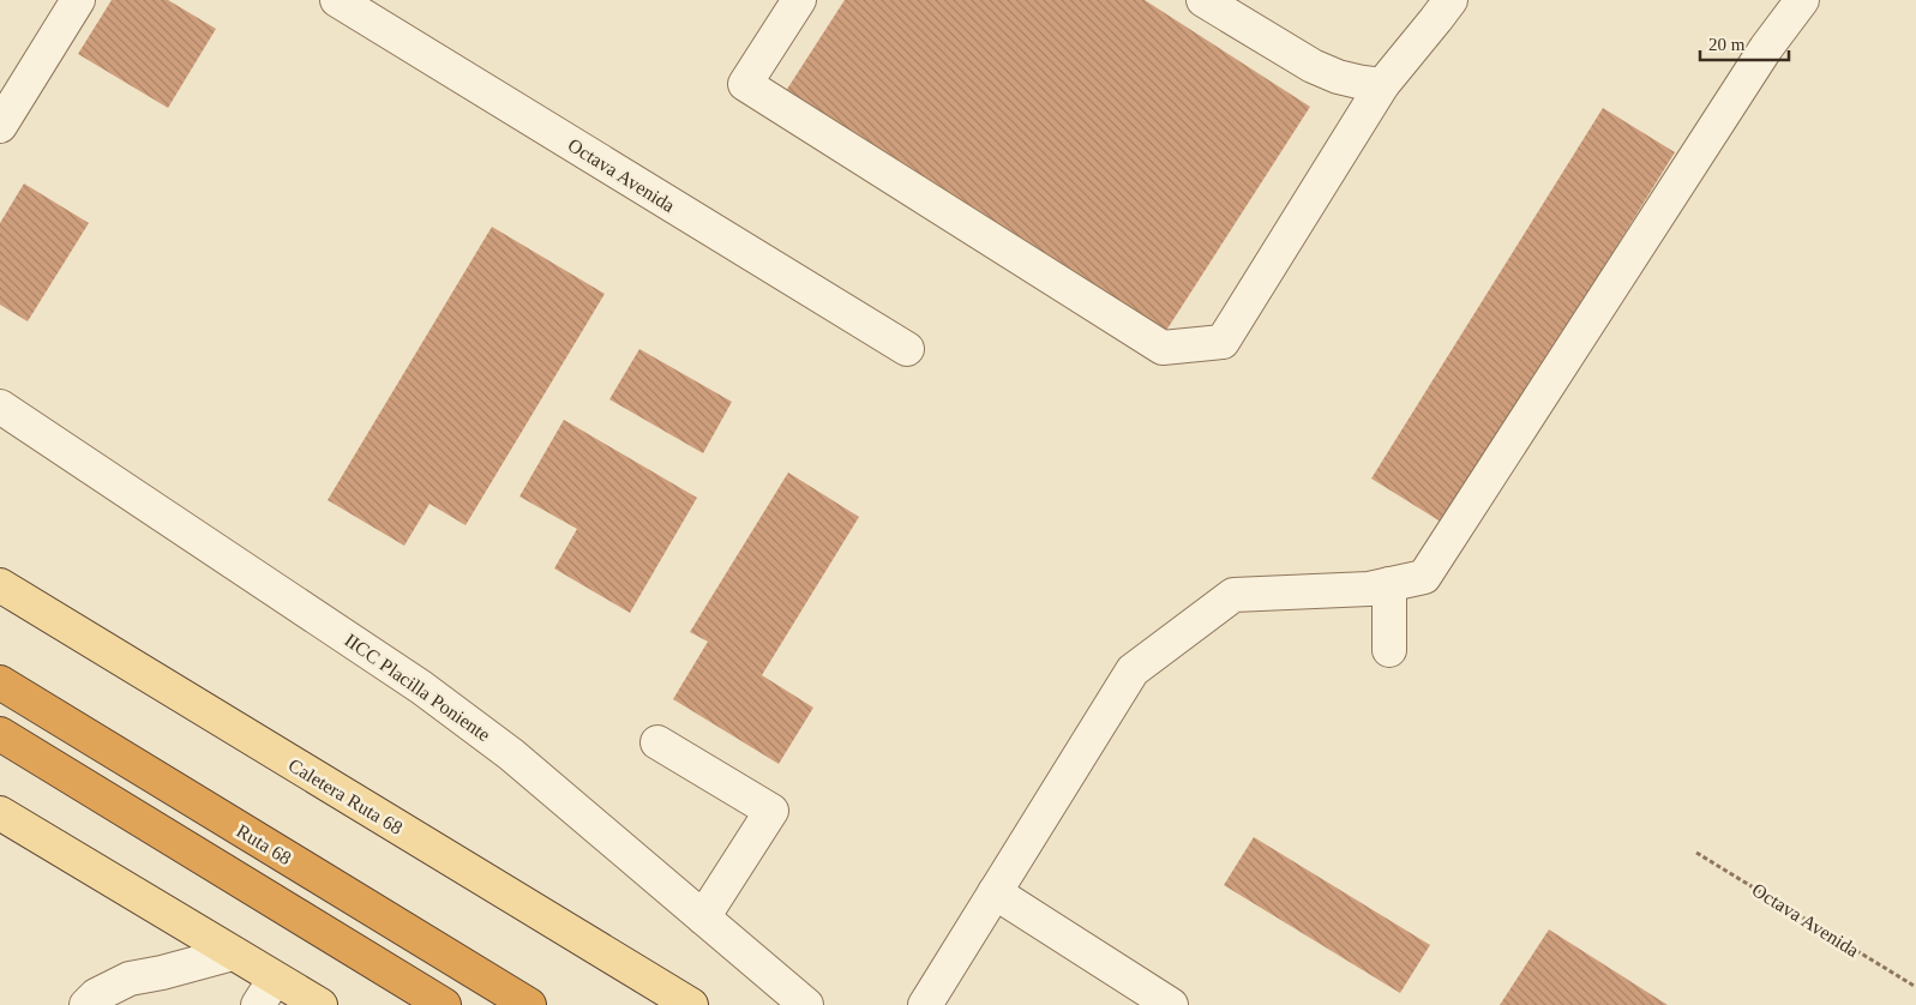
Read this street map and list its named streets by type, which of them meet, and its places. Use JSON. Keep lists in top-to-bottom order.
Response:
{
  "streets": {
    "highway": ["Ruta 68"],
    "main road": ["Caletera Ruta 68"],
    "street": ["Octava Avenida", "IICC Placilla Poniente"]
  },
  "scale_bar": "20 m"
}
